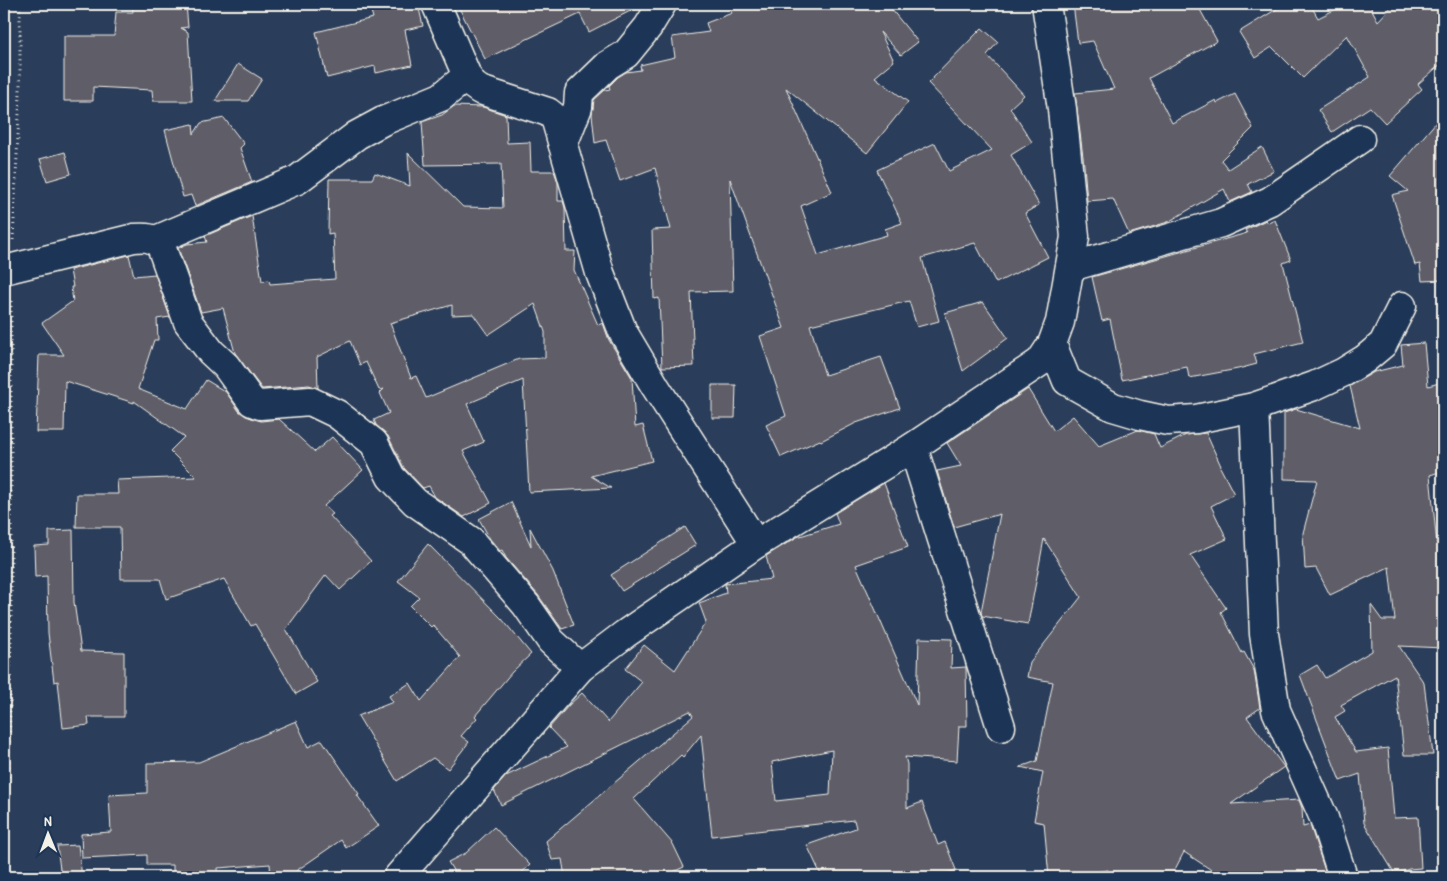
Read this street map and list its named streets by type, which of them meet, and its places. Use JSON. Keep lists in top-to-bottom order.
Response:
{
  "north": "top"
}
